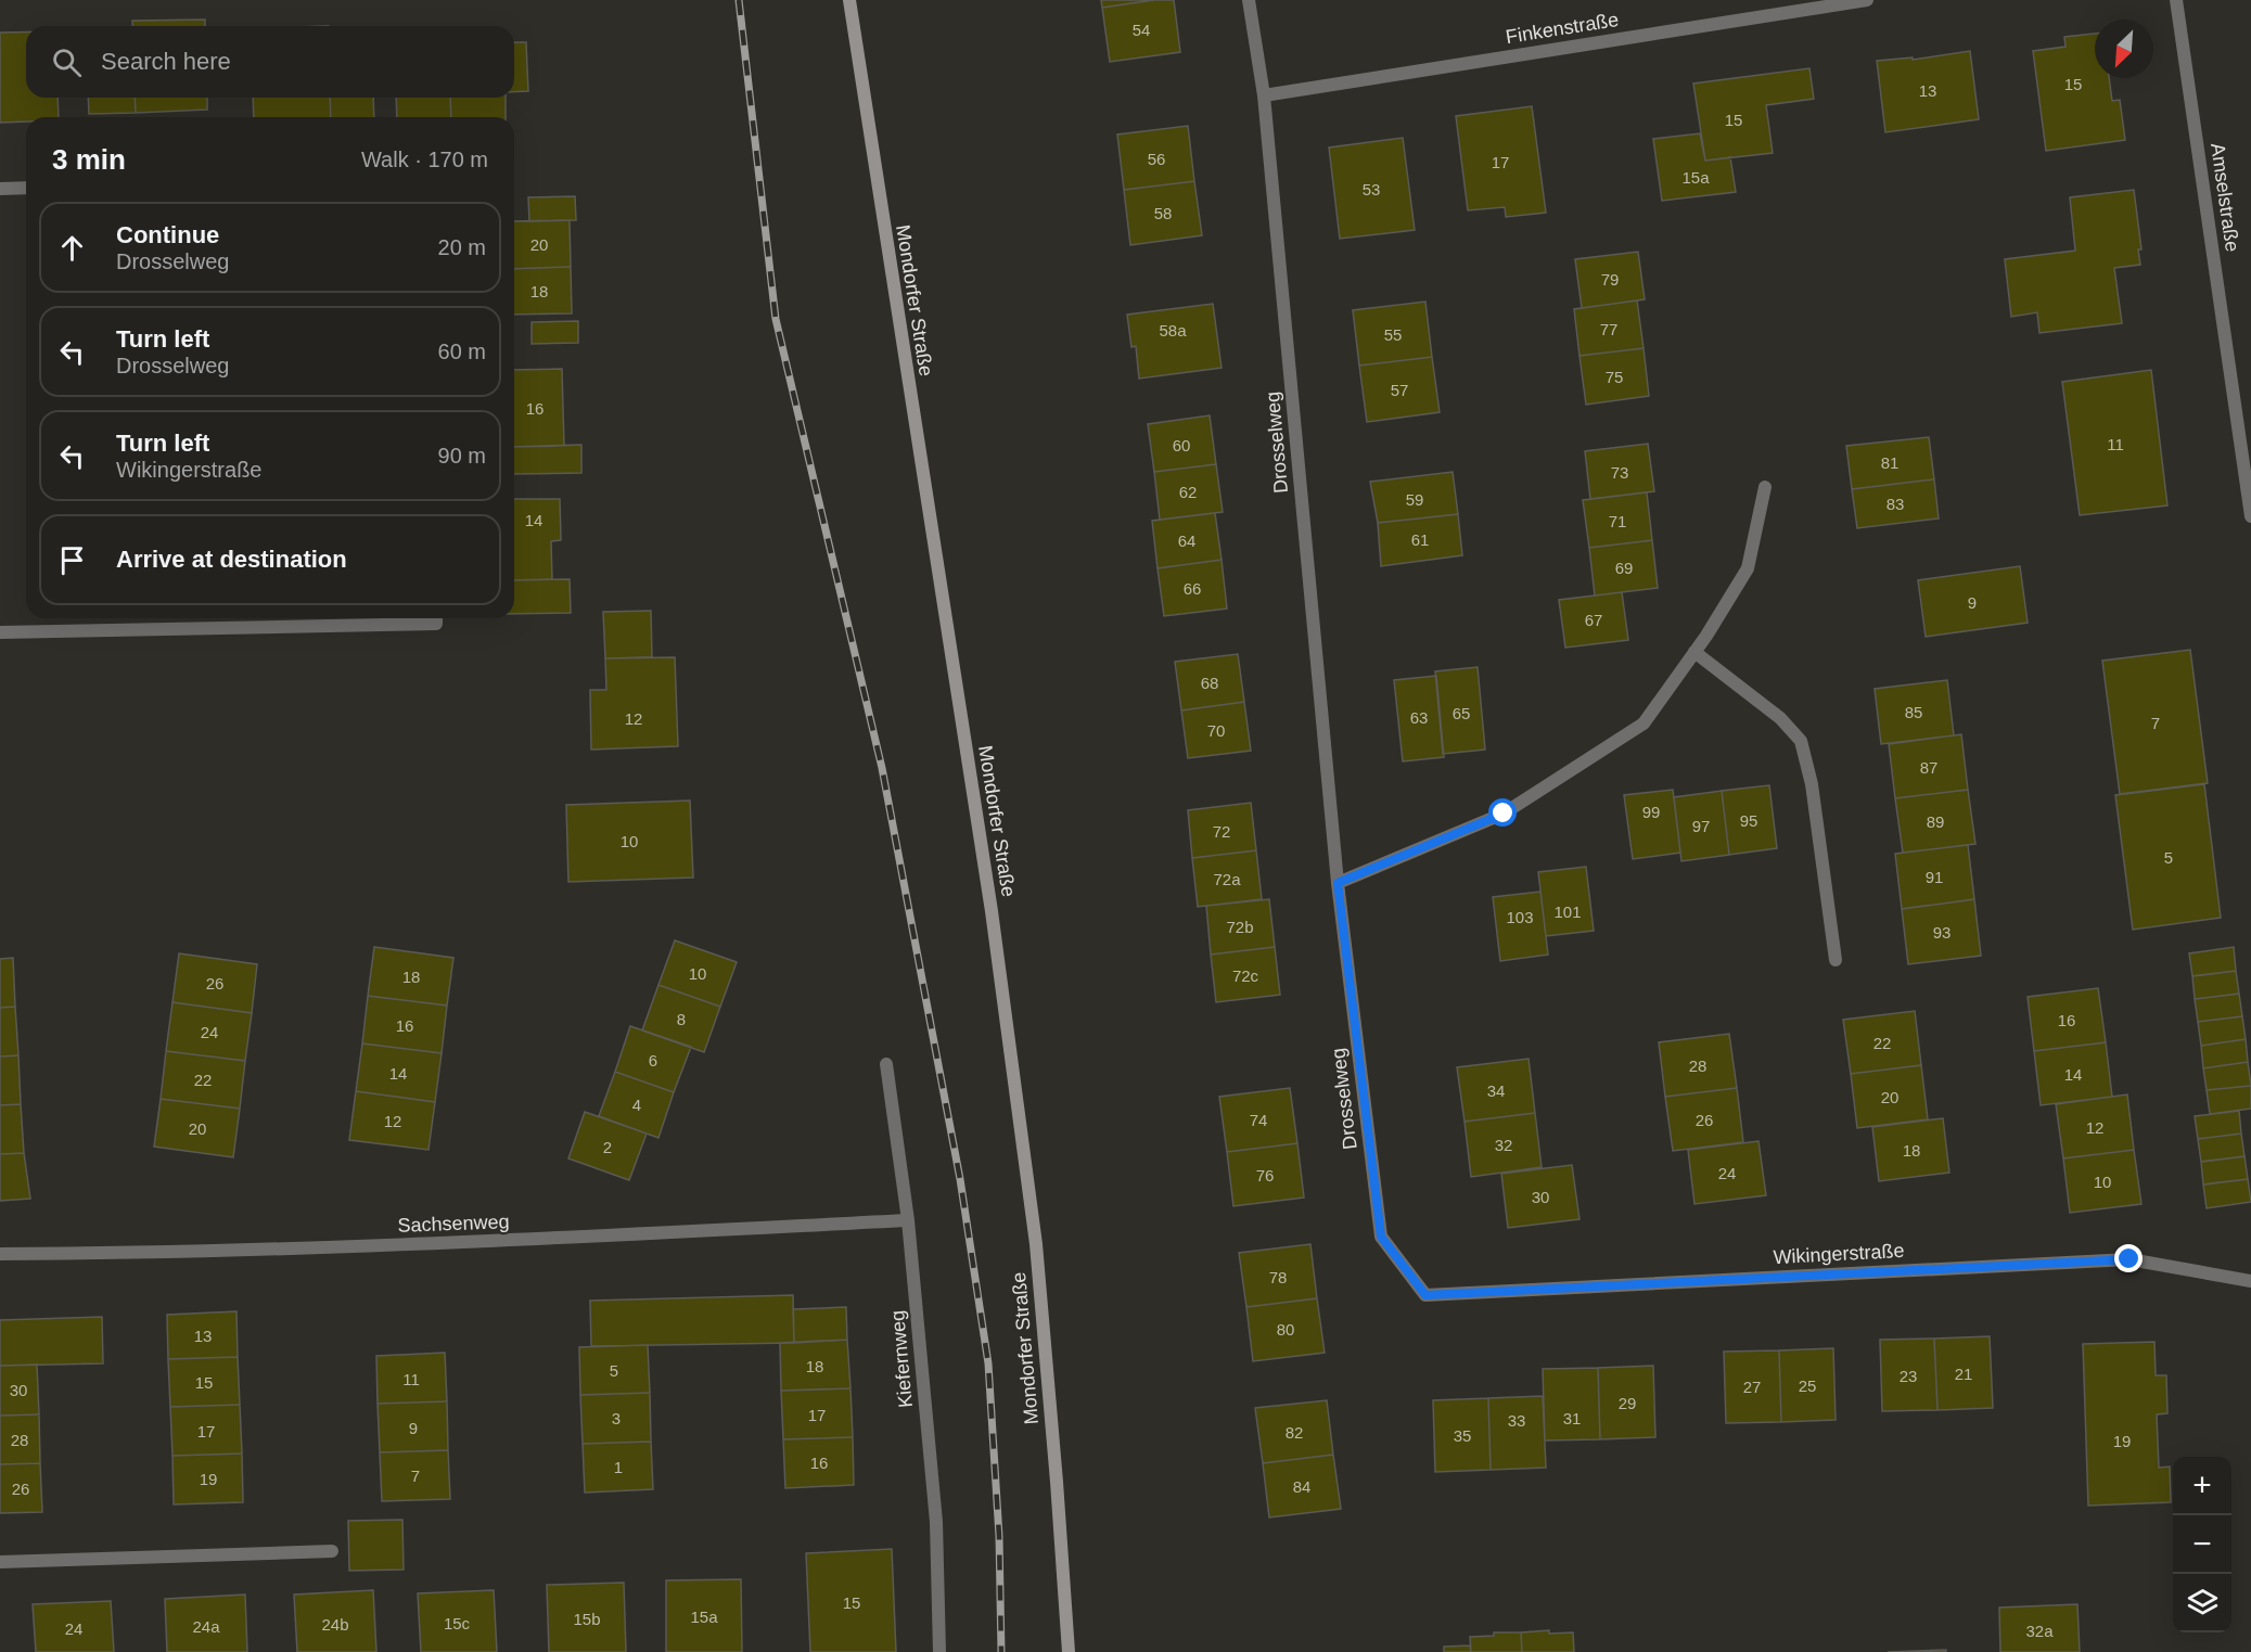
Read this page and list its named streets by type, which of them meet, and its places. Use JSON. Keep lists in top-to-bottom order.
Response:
{
  "streets": {
    "main road": ["Mondorfer Straße"],
    "street": [
      "Finkenstraße",
      "Amselstraße",
      "Drosselweg",
      "Sachsenweg",
      "Wikingerstraße",
      "Kiefernweg"
    ]
  },
  "crossings": [
    ["Finkenstraße", "Drosselweg"],
    ["Drosselweg", "Wikingerstraße"],
    ["Sachsenweg", "Kiefernweg"]
  ],
  "house_numbers": [
    "54",
    "15",
    "13",
    "15",
    "56",
    "17",
    "15a",
    "53",
    "58",
    "20",
    "79",
    "18",
    "77",
    "58a",
    "55",
    "75",
    "57",
    "16",
    "11",
    "60",
    "81",
    "73",
    "62",
    "59",
    "83",
    "14",
    "71",
    "61",
    "64",
    "69",
    "66",
    "9",
    "67",
    "68",
    "85",
    "65",
    "63",
    "12",
    "7",
    "70",
    "87",
    "99",
    "95",
    "89",
    "97",
    "72",
    "10",
    "5",
    "91",
    "72a",
    "101",
    "103",
    "72b",
    "93",
    "10",
    "72c",
    "18",
    "26",
    "8",
    "16",
    "16",
    "24",
    "22",
    "6",
    "28",
    "14",
    "14",
    "22",
    "34",
    "20",
    "4",
    "74",
    "26",
    "12",
    "12",
    "20",
    "32",
    "2",
    "18",
    "24",
    "76",
    "10",
    "30",
    "78",
    "80",
    "13",
    "18",
    "5",
    "21",
    "23",
    "11",
    "15",
    "25",
    "27",
    "30",
    "29",
    "17",
    "3",
    "31",
    "33",
    "9",
    "17",
    "82",
    "35",
    "28",
    "19",
    "16",
    "1",
    "7",
    "19",
    "84",
    "26",
    "15",
    "15a",
    "15b",
    "15c",
    "24b",
    "24a",
    "24",
    "32a"
  ],
  "north": "bottom left",
  "page": {
    "search": "Search here",
    "heading": ["3 min", "Walk · 170 m"],
    "list": [
      ["Continue", "Drosselweg", "20 m"],
      ["Turn left", "Drosselweg", "60 m"],
      ["Turn left", "Wikingerstraße", "90 m"],
      "Arrive at destination"
    ],
    "map_buttons": ["+", "−"]
  }
}
